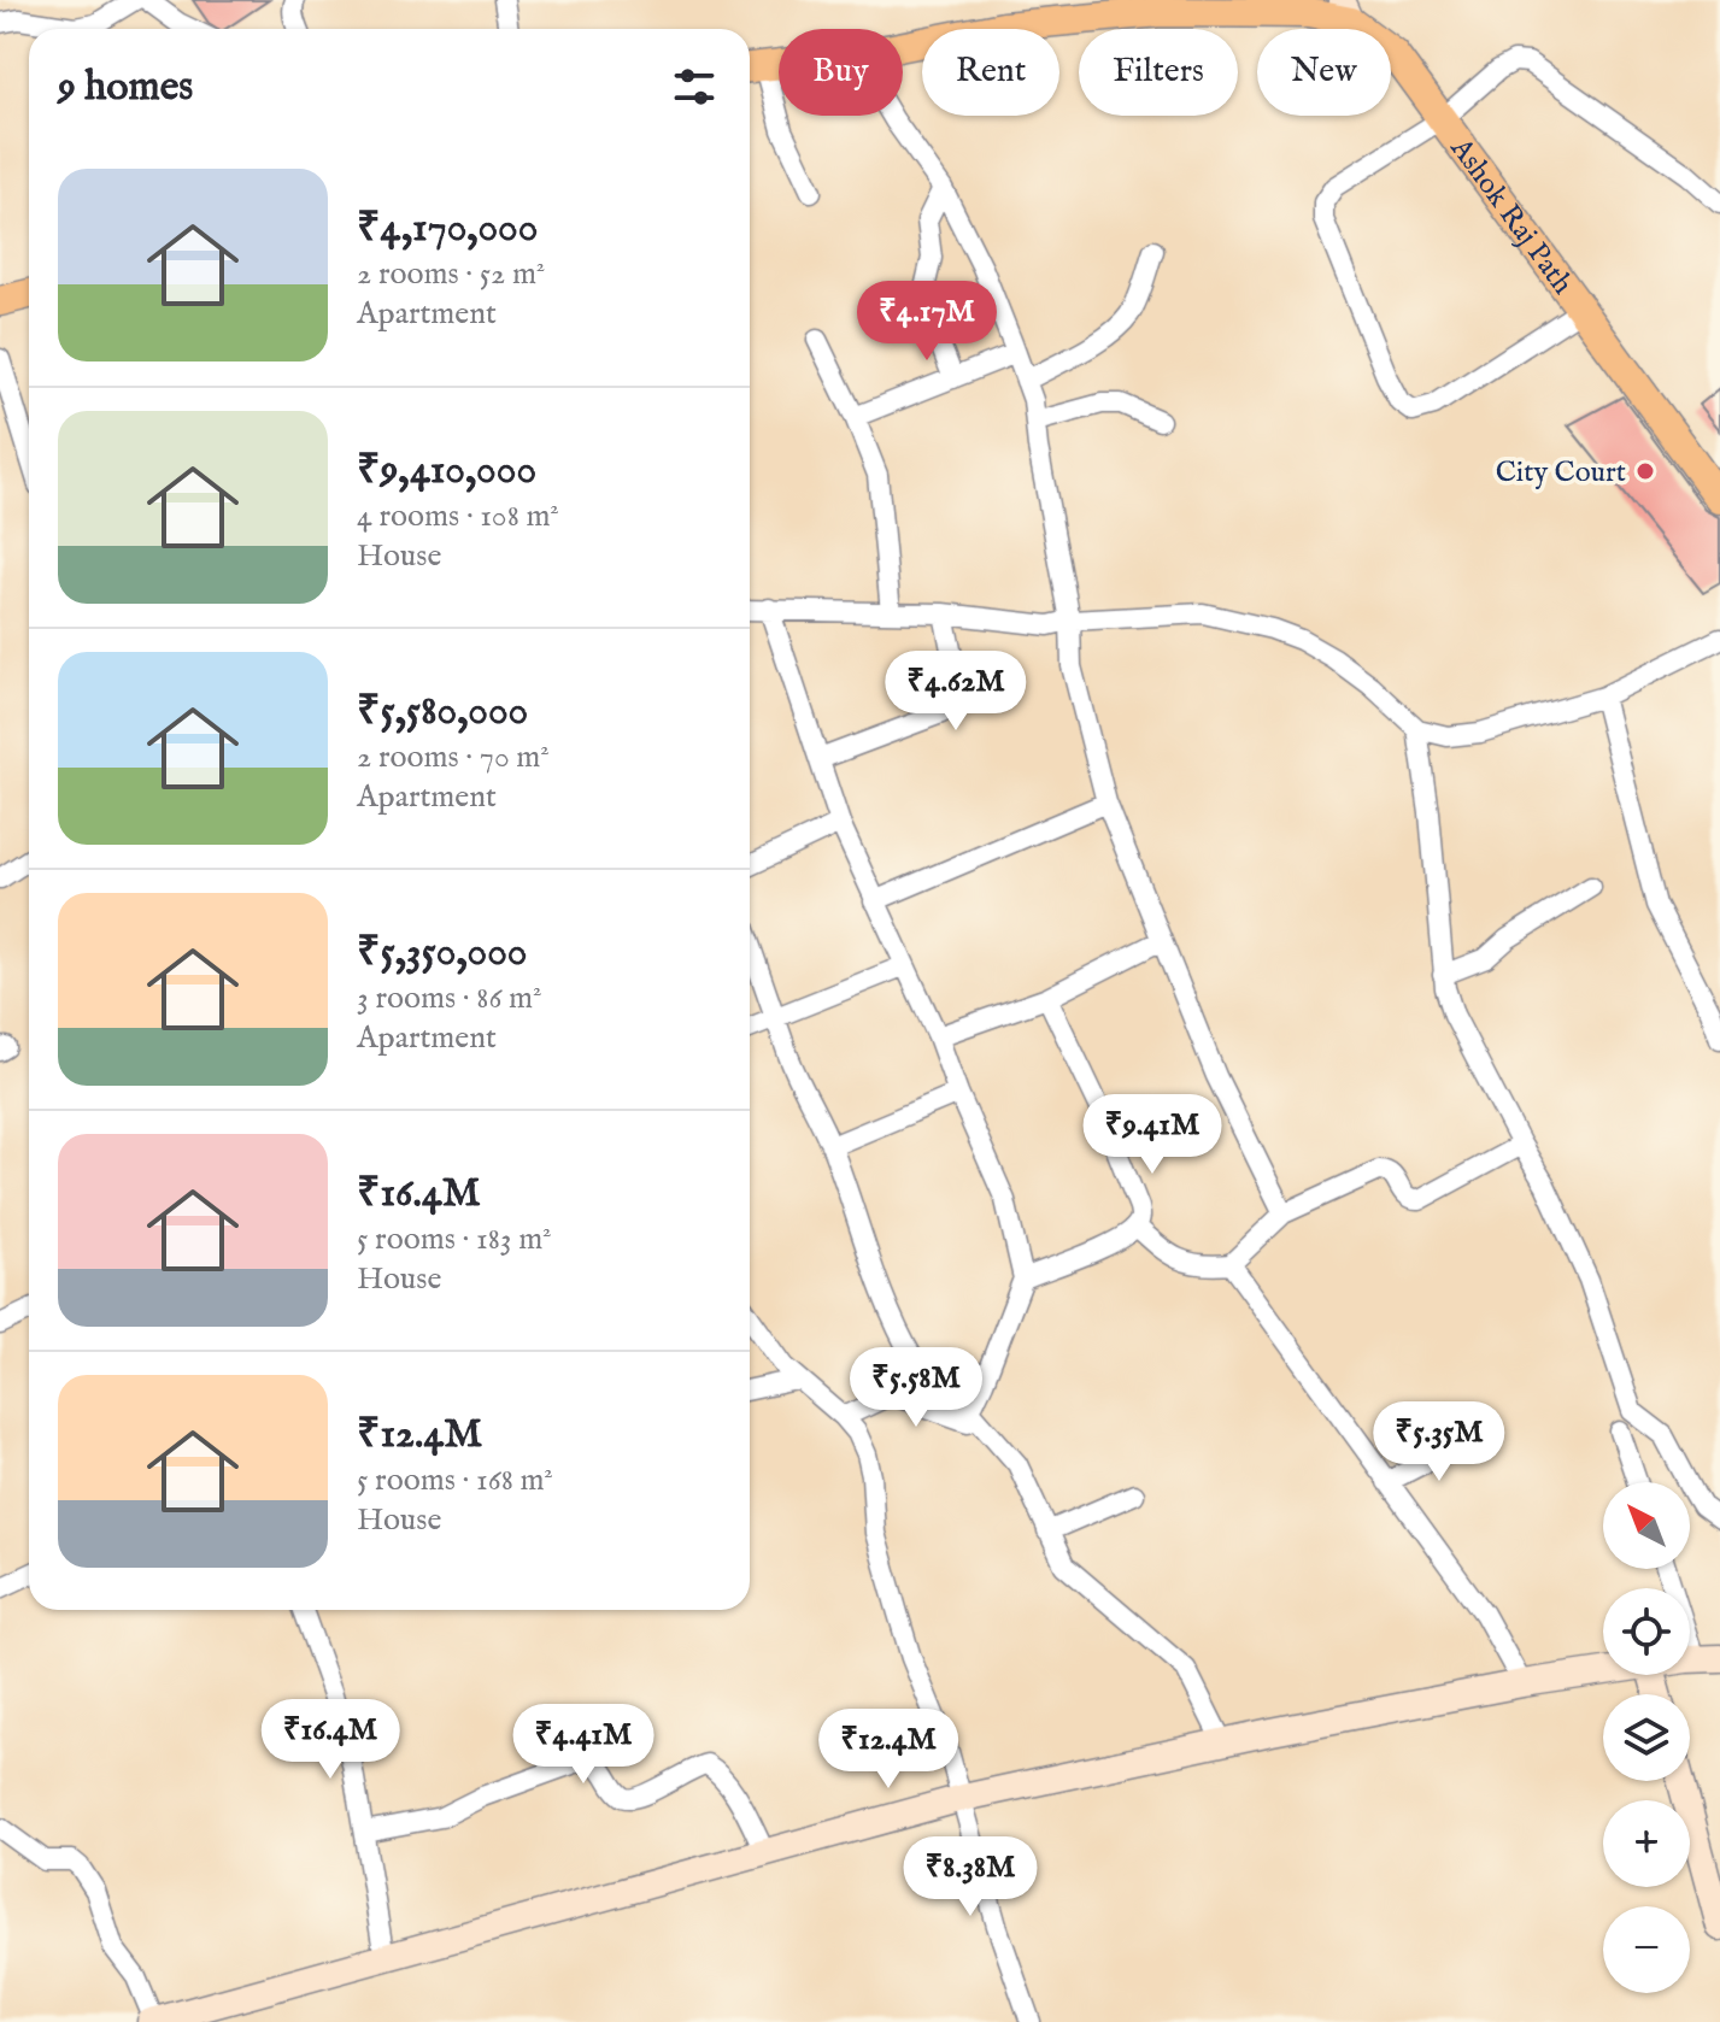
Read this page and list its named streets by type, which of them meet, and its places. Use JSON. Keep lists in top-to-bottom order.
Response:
{
  "streets": {
    "main road": ["Ashok Raj Path"]
  },
  "places": ["City Court"],
  "north": "top left",
  "page": {
    "chip": [
      "Buy",
      "Rent",
      "Filters",
      "New"
    ],
    "heading": "9 homes",
    "list": [
      {
        "name": "₹4,170,000",
        "note": "2 rooms · 52 m² · Apartment"
      },
      {
        "name": "₹9,410,000",
        "note": "4 rooms · 108 m² · House"
      },
      {
        "name": "₹5,580,000",
        "note": "2 rooms · 70 m² · Apartment"
      },
      {
        "name": "₹5,350,000",
        "note": "3 rooms · 86 m² · Apartment"
      },
      {
        "name": "₹16.4M",
        "note": "5 rooms · 183 m² · House"
      },
      {
        "name": "₹12.4M",
        "note": "5 rooms · 168 m² · House"
      }
    ],
    "price": [
      "₹4.17M",
      "₹4.62M",
      "₹9.41M",
      "₹5.58M",
      "₹5.35M",
      "₹16.4M",
      "₹4.41M",
      "₹12.4M",
      "₹8.38M"
    ],
    "map_buttons": ["+", "−"]
  }
}
